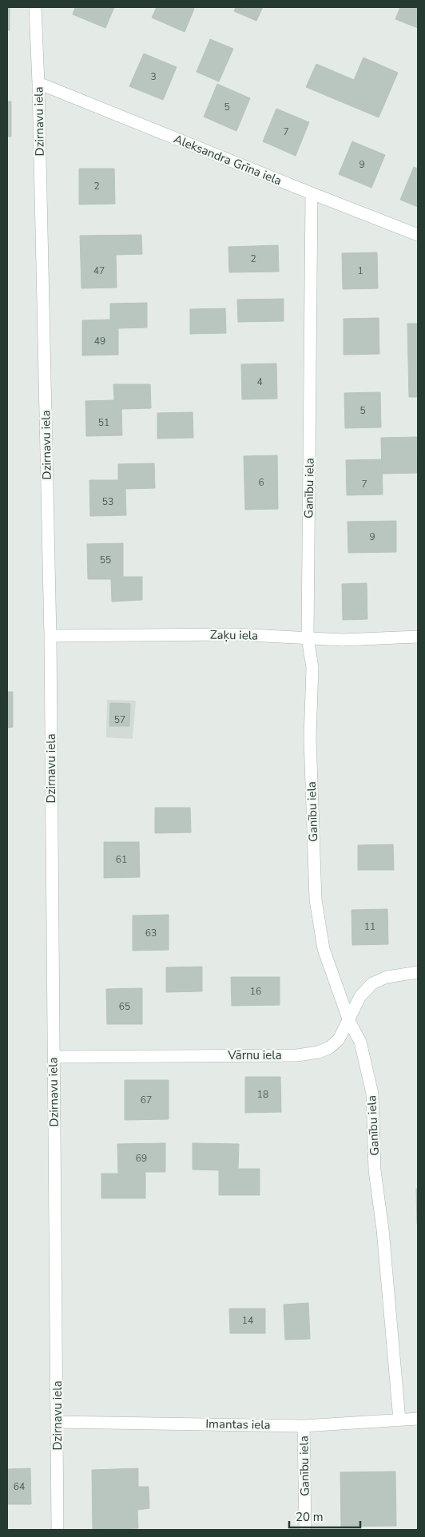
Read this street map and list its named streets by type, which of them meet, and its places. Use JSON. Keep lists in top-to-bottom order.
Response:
{
  "streets": {
    "street": [
      "Dzirnavu iela",
      "Aleksandra Grīna iela",
      "Ganību iela",
      "Zaķu iela",
      "Vārnu iela",
      "Imantas iela"
    ]
  },
  "crossings": [
    ["Dzirnavu iela", "Aleksandra Grīna iela"],
    ["Dzirnavu iela", "Zaķu iela"],
    ["Dzirnavu iela", "Vārnu iela"],
    ["Dzirnavu iela", "Imantas iela"],
    ["Aleksandra Grīna iela", "Ganību iela"],
    ["Ganību iela", "Zaķu iela"],
    ["Ganību iela", "Vārnu iela"],
    ["Ganību iela", "Imantas iela"]
  ],
  "house_numbers": [
    "3",
    "5",
    "7",
    "9",
    "2",
    "2",
    "47",
    "1",
    "49",
    "4",
    "5",
    "51",
    "6",
    "7",
    "53",
    "9",
    "55",
    "57",
    "61",
    "11",
    "63",
    "16",
    "65",
    "18",
    "67",
    "69",
    "14",
    "64"
  ],
  "scale_bar": "20 m"
}
